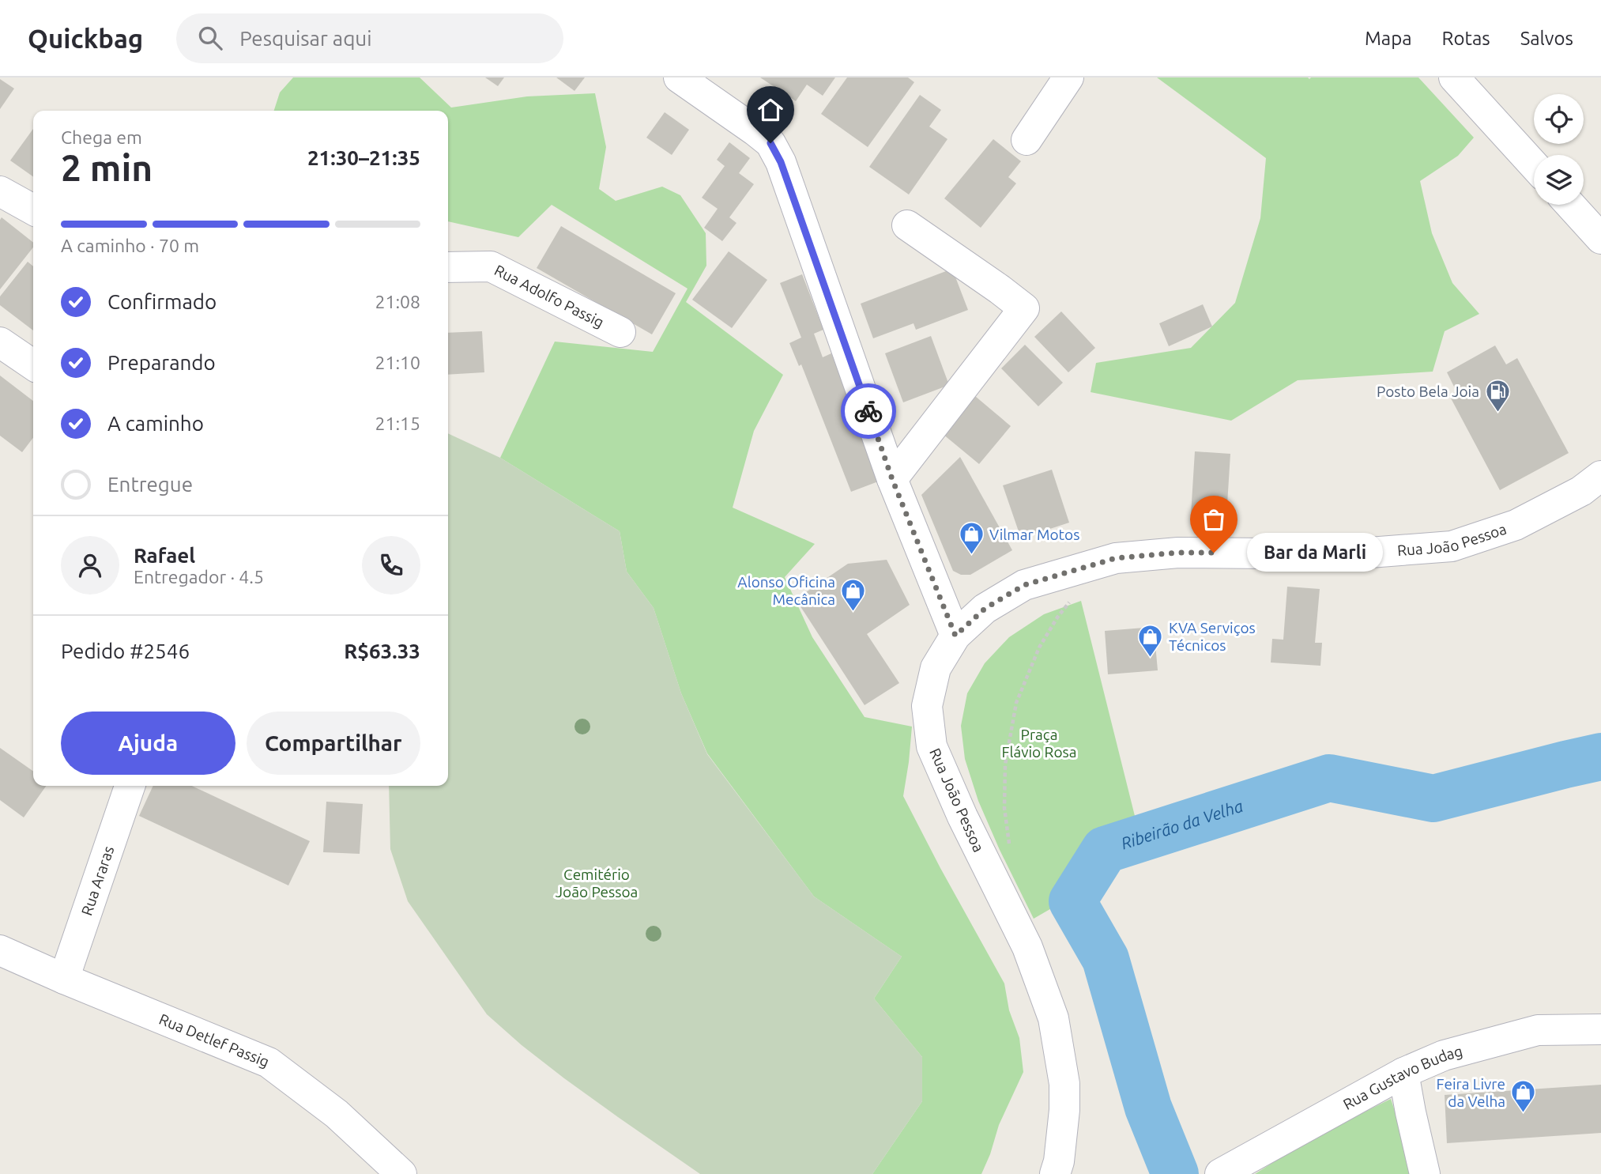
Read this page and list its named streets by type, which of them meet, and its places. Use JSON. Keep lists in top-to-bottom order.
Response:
{
  "streets": {
    "street": [
      "Rua Adolfo Passig",
      "Rua João Pessoa",
      "Rua Araras",
      "Rua Detlef Passig",
      "Rua Gustavo Budag"
    ]
  },
  "crossings": [
    ["Rua Araras", "Rua Detlef Passig"]
  ],
  "water": ["Ribeirão da Velha"],
  "parks": ["Praça Flávio Rosa", "Cemitério João Pessoa"],
  "places": {
    "fuel station": ["Posto Bela Joia"],
    "other": ["Bar da Marli"],
    "shop": [
      "Vilmar Motos",
      "Alonso Oficina Mecânica",
      "KVA Serviços Técnicos",
      "Feira Livre da Velha"
    ]
  },
  "page": {
    "header": "Quickbag",
    "search": "Pesquisar aqui",
    "nav": ["Mapa", "Rotas", "Salvos"],
    "heading": ["2 min", "Chega em", "21:30–21:35"],
    "panel": [
      "Rafael",
      "Entregador · 4.5",
      "Pedido #2546",
      "R$63.33"
    ],
    "bar": "A caminho · 70 m",
    "list": [
      ["Confirmado", "21:08"],
      ["Preparando", "21:10"],
      ["A caminho", "21:15"],
      "Entregue"
    ],
    "bubble": "Bar da Marli",
    "buttons": ["Ajuda", "Compartilhar"]
  }
}
